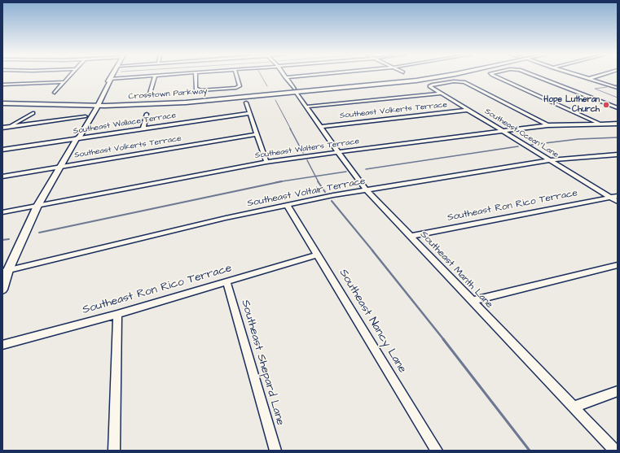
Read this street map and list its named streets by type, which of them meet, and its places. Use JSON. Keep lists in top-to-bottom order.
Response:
{
  "streets": {
    "main road": ["Crosstown Parkway"],
    "street": [
      "Southeast Volkerts Terrace",
      "Southeast Wallace Terrace",
      "Southeast Ocean Lane",
      "Southeast Walters Terrace",
      "Southeast Voltair Terrace",
      "Southeast Ron Rico Terrace",
      "Southeast Manth Lane",
      "Southeast Nancy Lane",
      "Southeast Shepard Lane"
    ]
  },
  "crossings": [
    ["Crosstown Parkway", "Southeast Manth Lane"],
    ["Southeast Volkerts Terrace", "Southeast Ocean Lane"],
    ["Southeast Volkerts Terrace", "Southeast Manth Lane"],
    ["Southeast Ocean Lane", "Southeast Walters Terrace"],
    ["Southeast Ocean Lane", "Southeast Voltair Terrace"],
    ["Southeast Ocean Lane", "Southeast Ron Rico Terrace"],
    ["Southeast Walters Terrace", "Southeast Manth Lane"],
    ["Southeast Voltair Terrace", "Southeast Manth Lane"],
    ["Southeast Voltair Terrace", "Southeast Nancy Lane"],
    ["Southeast Ron Rico Terrace", "Southeast Manth Lane"],
    ["Southeast Ron Rico Terrace", "Southeast Nancy Lane"],
    ["Southeast Ron Rico Terrace", "Southeast Shepard Lane"]
  ],
  "places": ["Hope Lutheran Church"]
}
